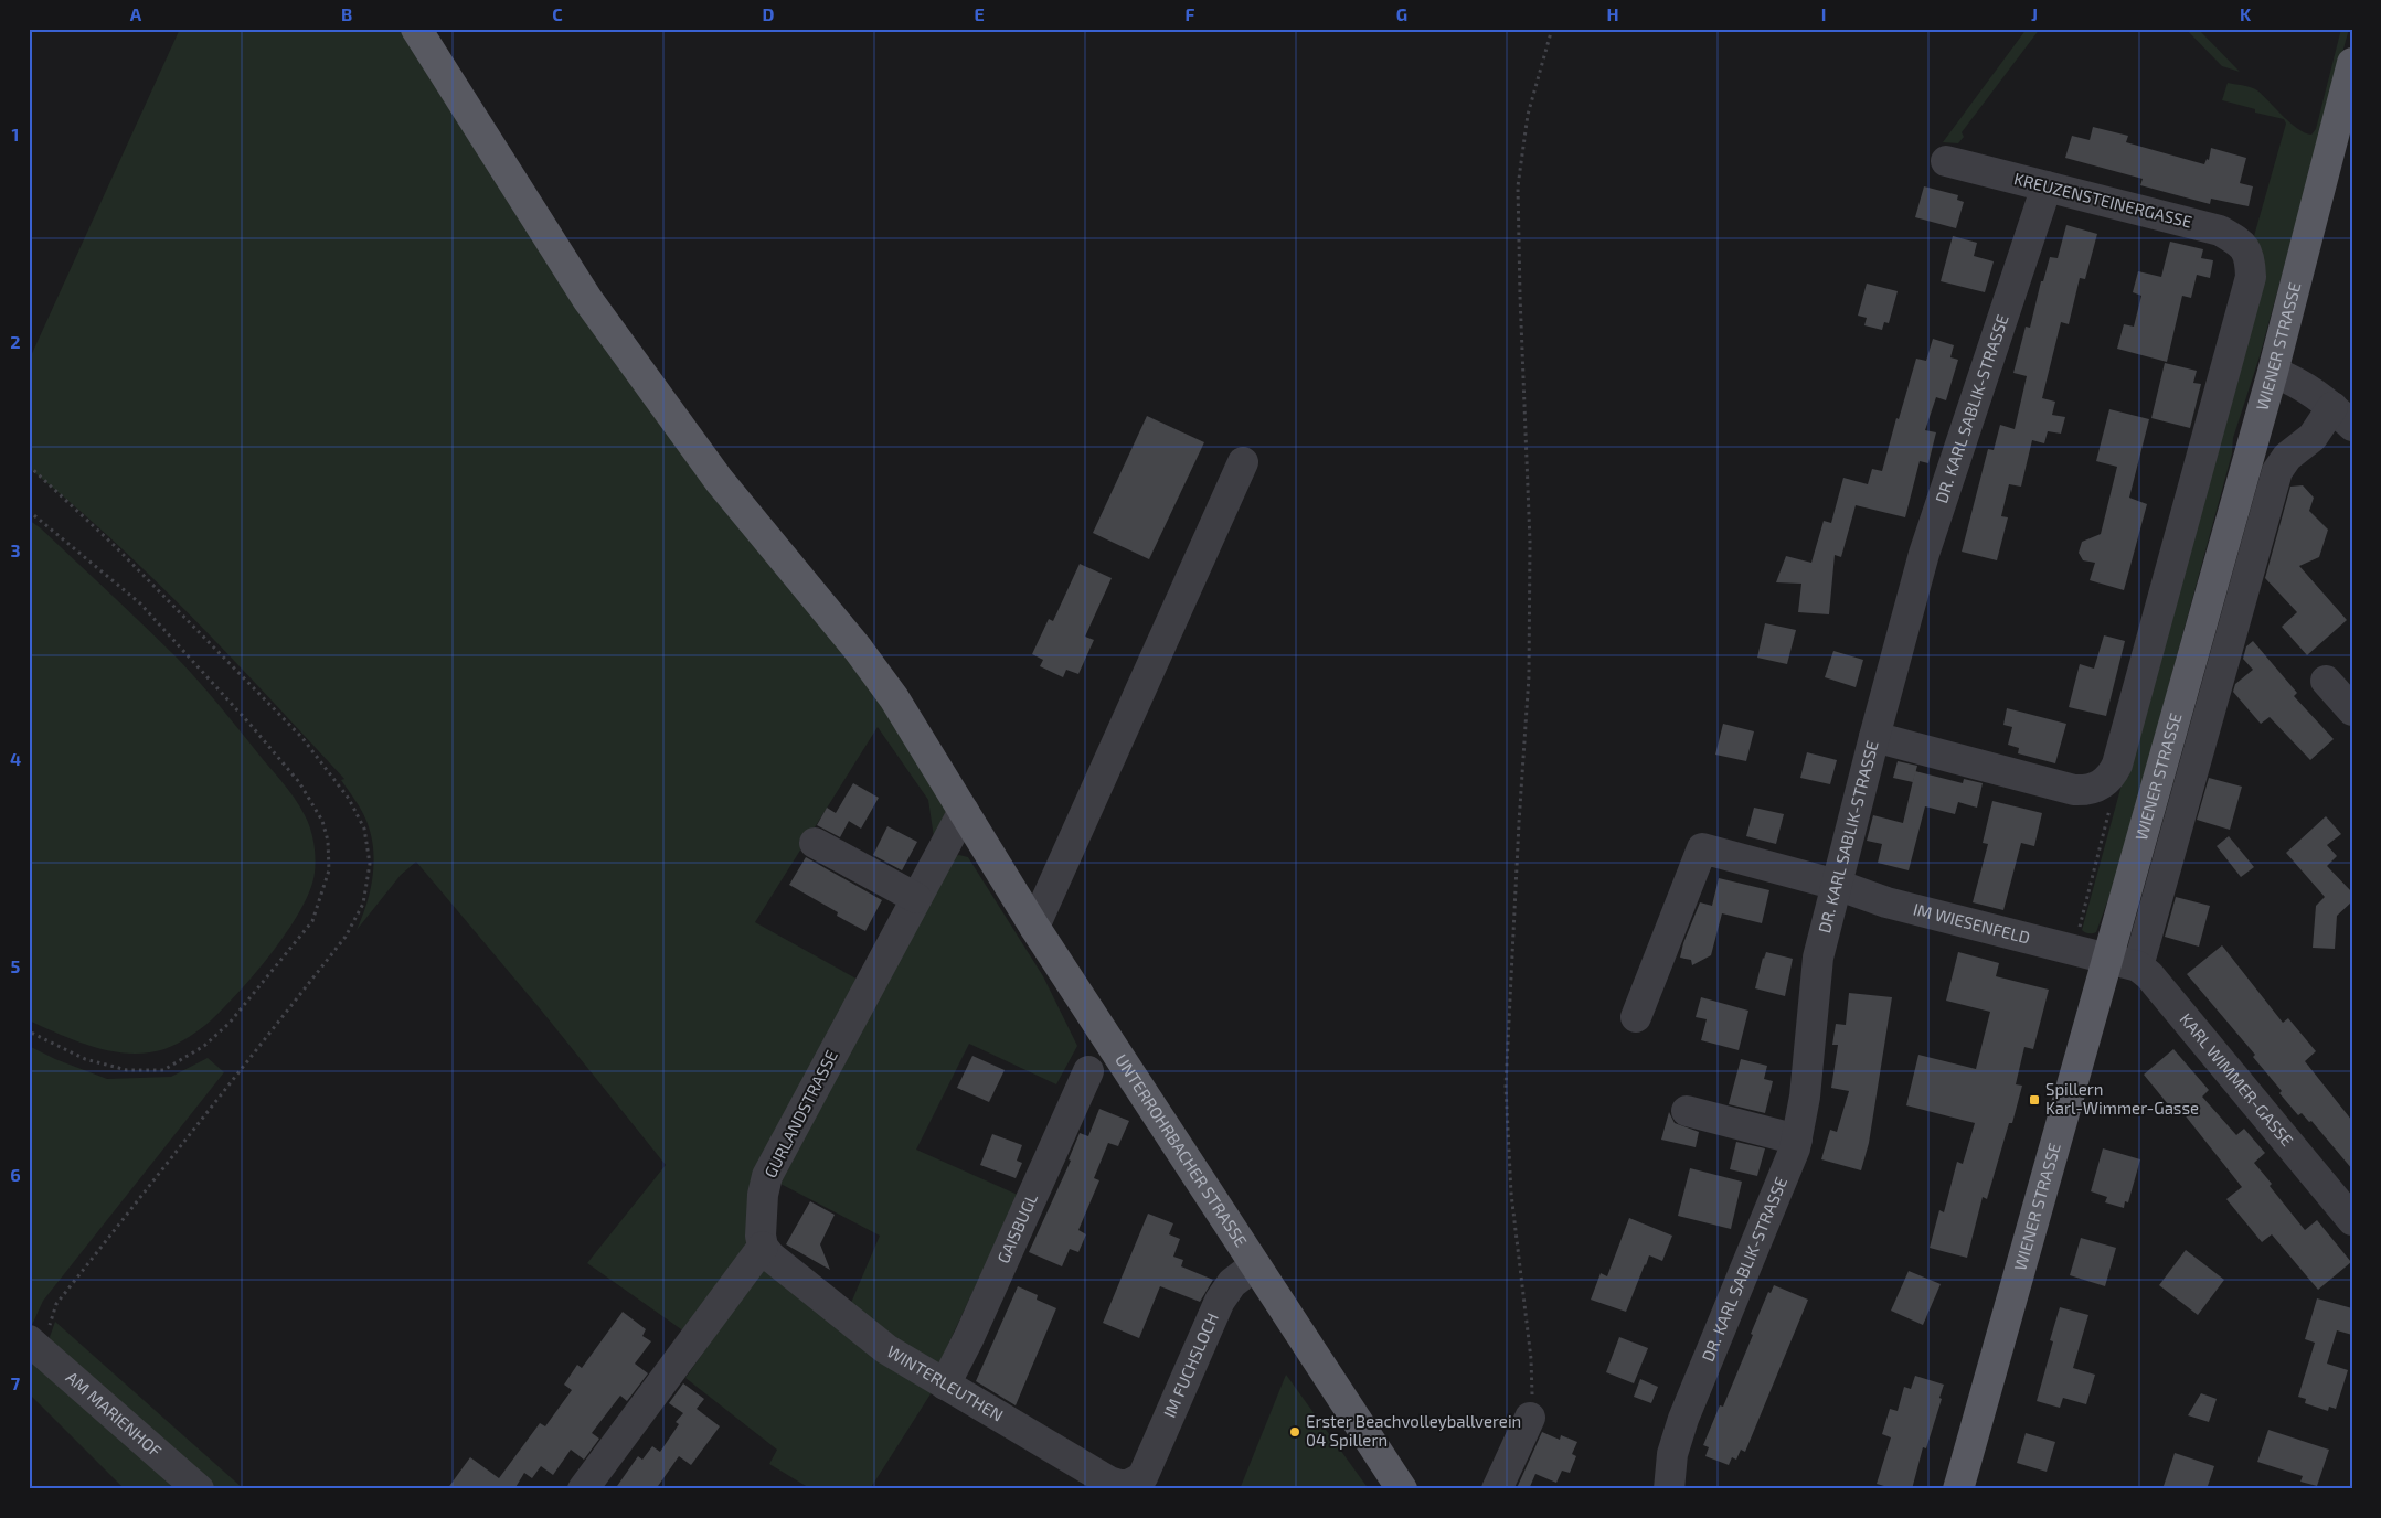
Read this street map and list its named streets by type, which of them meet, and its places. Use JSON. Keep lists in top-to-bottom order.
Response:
{
  "streets": {
    "main road": ["WIENER STRASSE", "UNTERROHRBACHER STRASSE"],
    "street": [
      "KREUZENSTEINERGASSE",
      "DR. KARL SABLIK-STRASSE",
      "IM WIESENFELD",
      "KARL WIMMER-GASSE",
      "GURLANDSTRASSE",
      "GAISBUGL",
      "IM FUCHSLOCH",
      "WINTERLEUTHEN",
      "AM MARIENHOF"
    ]
  },
  "crossings": [
    ["KREUZENSTEINERGASSE", "DR. KARL SABLIK-STRASSE"],
    ["WIENER STRASSE", "IM WIESENFELD"],
    ["WIENER STRASSE", "KARL WIMMER-GASSE"],
    ["DR. KARL SABLIK-STRASSE", "IM WIESENFELD"],
    ["GURLANDSTRASSE", "UNTERROHRBACHER STRASSE"],
    ["GURLANDSTRASSE", "WINTERLEUTHEN"],
    ["UNTERROHRBACHER STRASSE", "IM FUCHSLOCH"],
    ["GAISBUGL", "WINTERLEUTHEN"],
    ["IM FUCHSLOCH", "WINTERLEUTHEN"]
  ],
  "places": {
    "transit": ["Spillern Karl-Wimmer-Gasse"],
    "other": ["Erster Beachvolleyballverein 04 Spillern"]
  },
  "grid": {
    "columns": [
      "A",
      "B",
      "C",
      "D",
      "E",
      "F",
      "G",
      "H",
      "I",
      "J",
      "K"
    ],
    "rows": [
      "1",
      "2",
      "3",
      "4",
      "5",
      "6",
      "7"
    ]
  }
}
